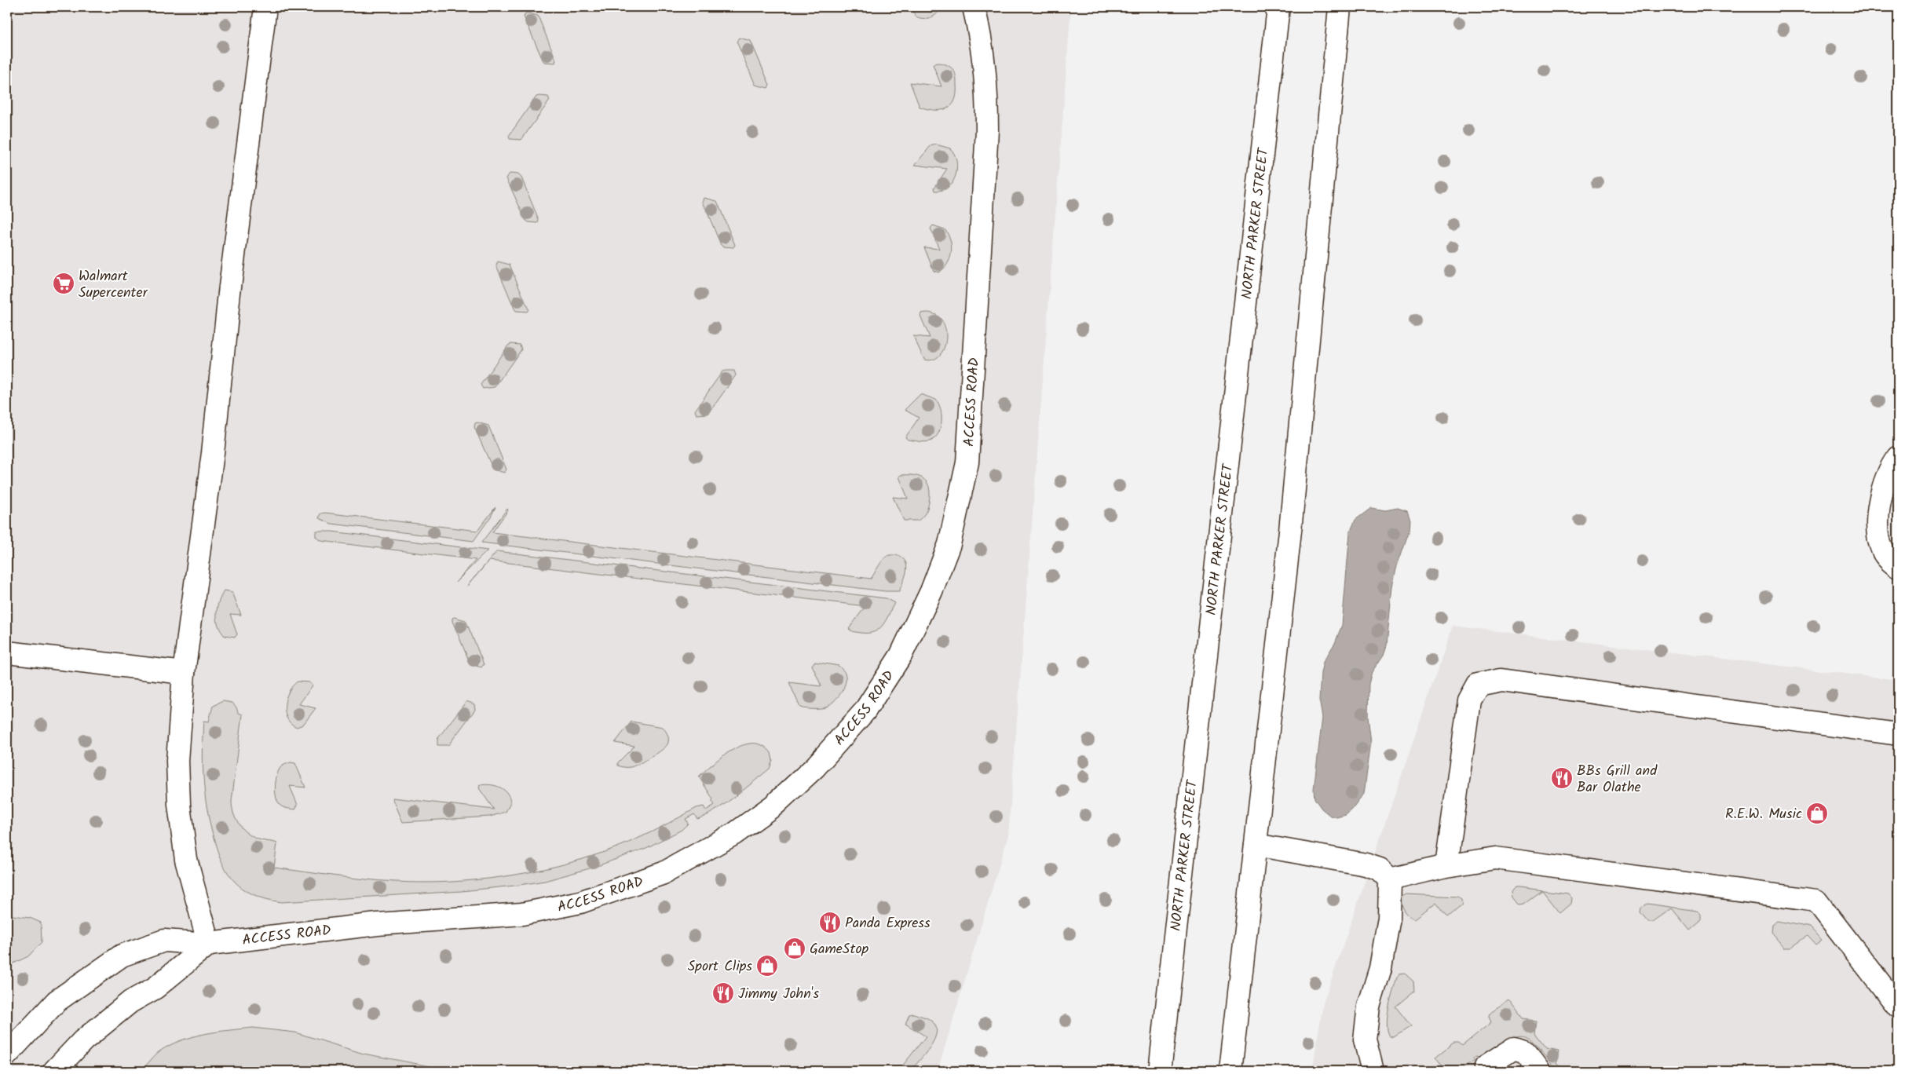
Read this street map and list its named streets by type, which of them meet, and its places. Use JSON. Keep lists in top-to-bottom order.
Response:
{
  "streets": {
    "main road": ["NORTH PARKER STREET", "ACCESS ROAD"]
  },
  "places": {
    "supermarket": ["Walmart Supercenter"],
    "restaurant": ["BBs Grill and Bar Olathe", "Panda Express", "Jimmy John's"],
    "shop": ["R.E.W. Music", "GameStop", "Sport Clips"]
  }
}
